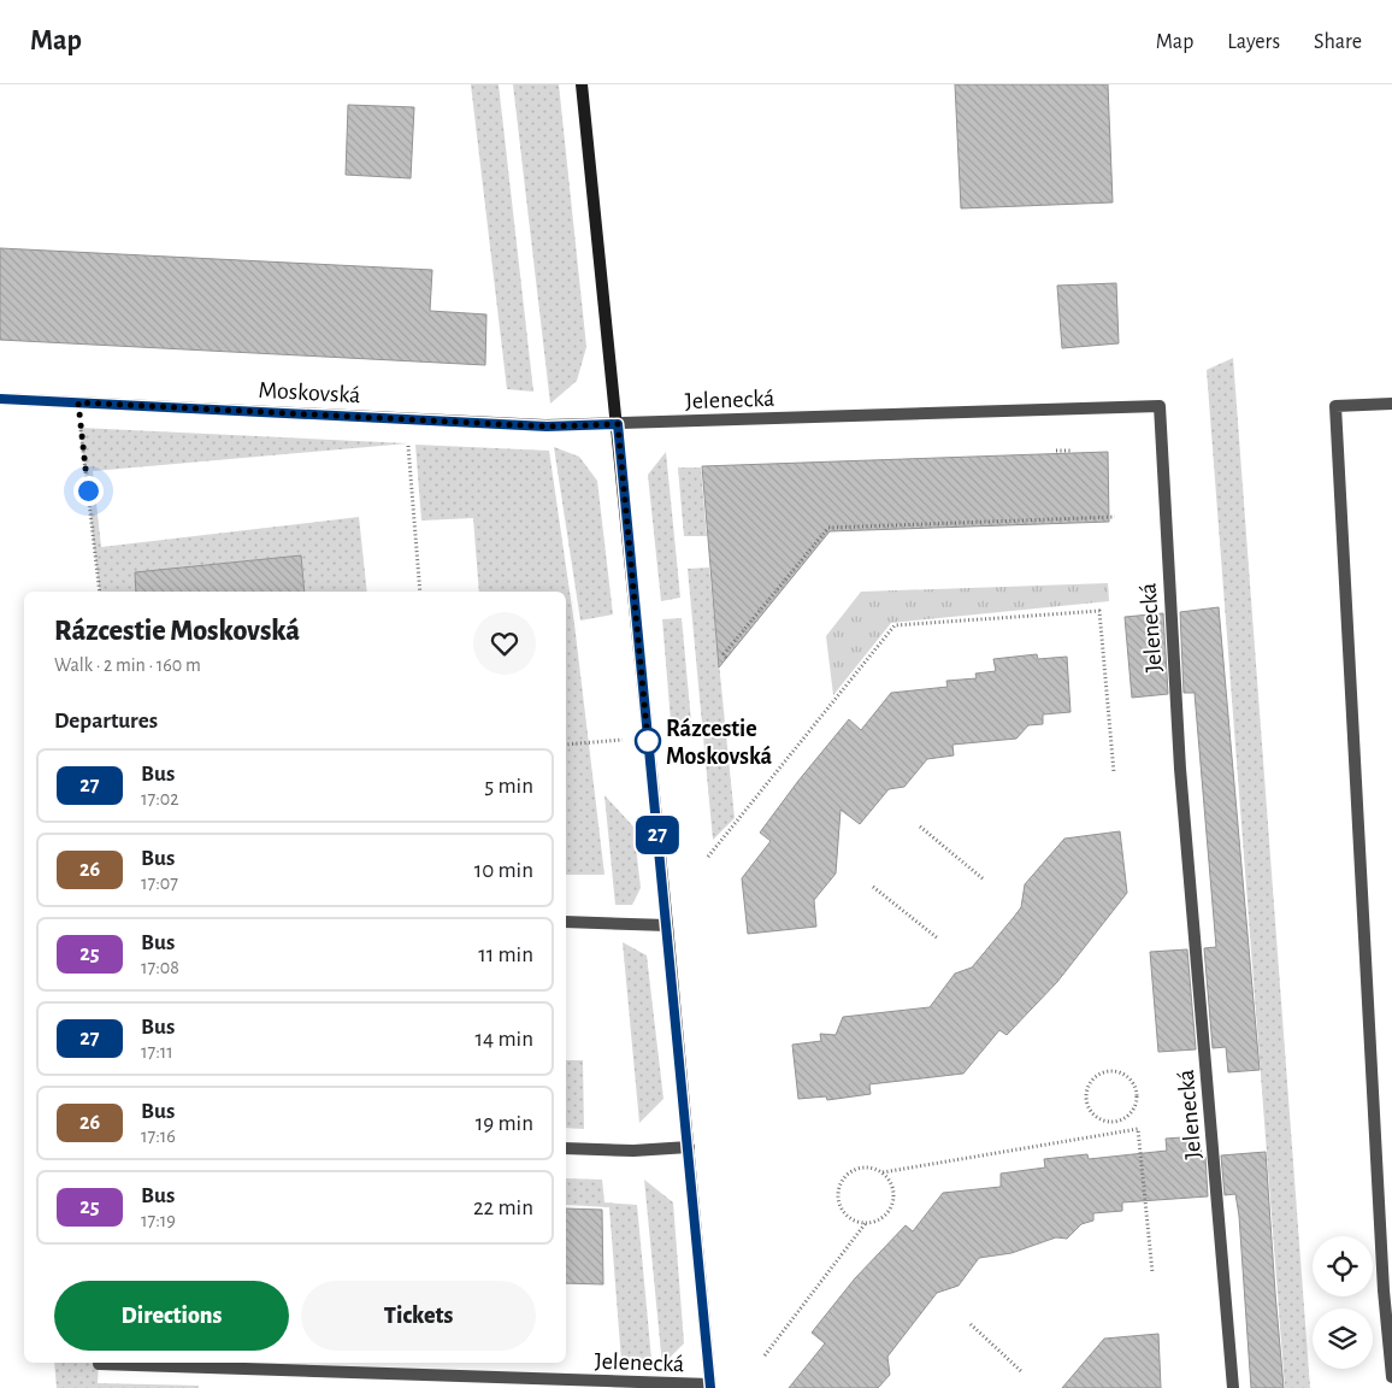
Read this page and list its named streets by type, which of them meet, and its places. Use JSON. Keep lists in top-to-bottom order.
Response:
{
  "streets": {
    "street": ["Moskovská", "Jelenecká"]
  },
  "crossings": [
    ["Moskovská", "Jelenecká"]
  ],
  "places": ["Rázcestie Moskovská"],
  "lines": ["bus line 27"],
  "page": {
    "header": "Map",
    "nav": ["Map", "Layers", "Share"],
    "on_map": "27",
    "heading": [
      ["Rázcestie Moskovská", "Walk · 2 min · 160 m"],
      "Departures"
    ],
    "list": [
      {
        "mark": "27",
        "name": "Bus",
        "note": "17:02",
        "value": "5 min"
      },
      {
        "mark": "26",
        "name": "Bus",
        "note": "17:07",
        "value": "10 min"
      },
      {
        "mark": "25",
        "name": "Bus",
        "note": "17:08",
        "value": "11 min"
      },
      {
        "mark": "27",
        "name": "Bus",
        "note": "17:11",
        "value": "14 min"
      },
      {
        "mark": "26",
        "name": "Bus",
        "note": "17:16",
        "value": "19 min"
      },
      {
        "mark": "25",
        "name": "Bus",
        "note": "17:19",
        "value": "22 min"
      }
    ],
    "buttons": ["Directions", "Tickets"]
  }
}
